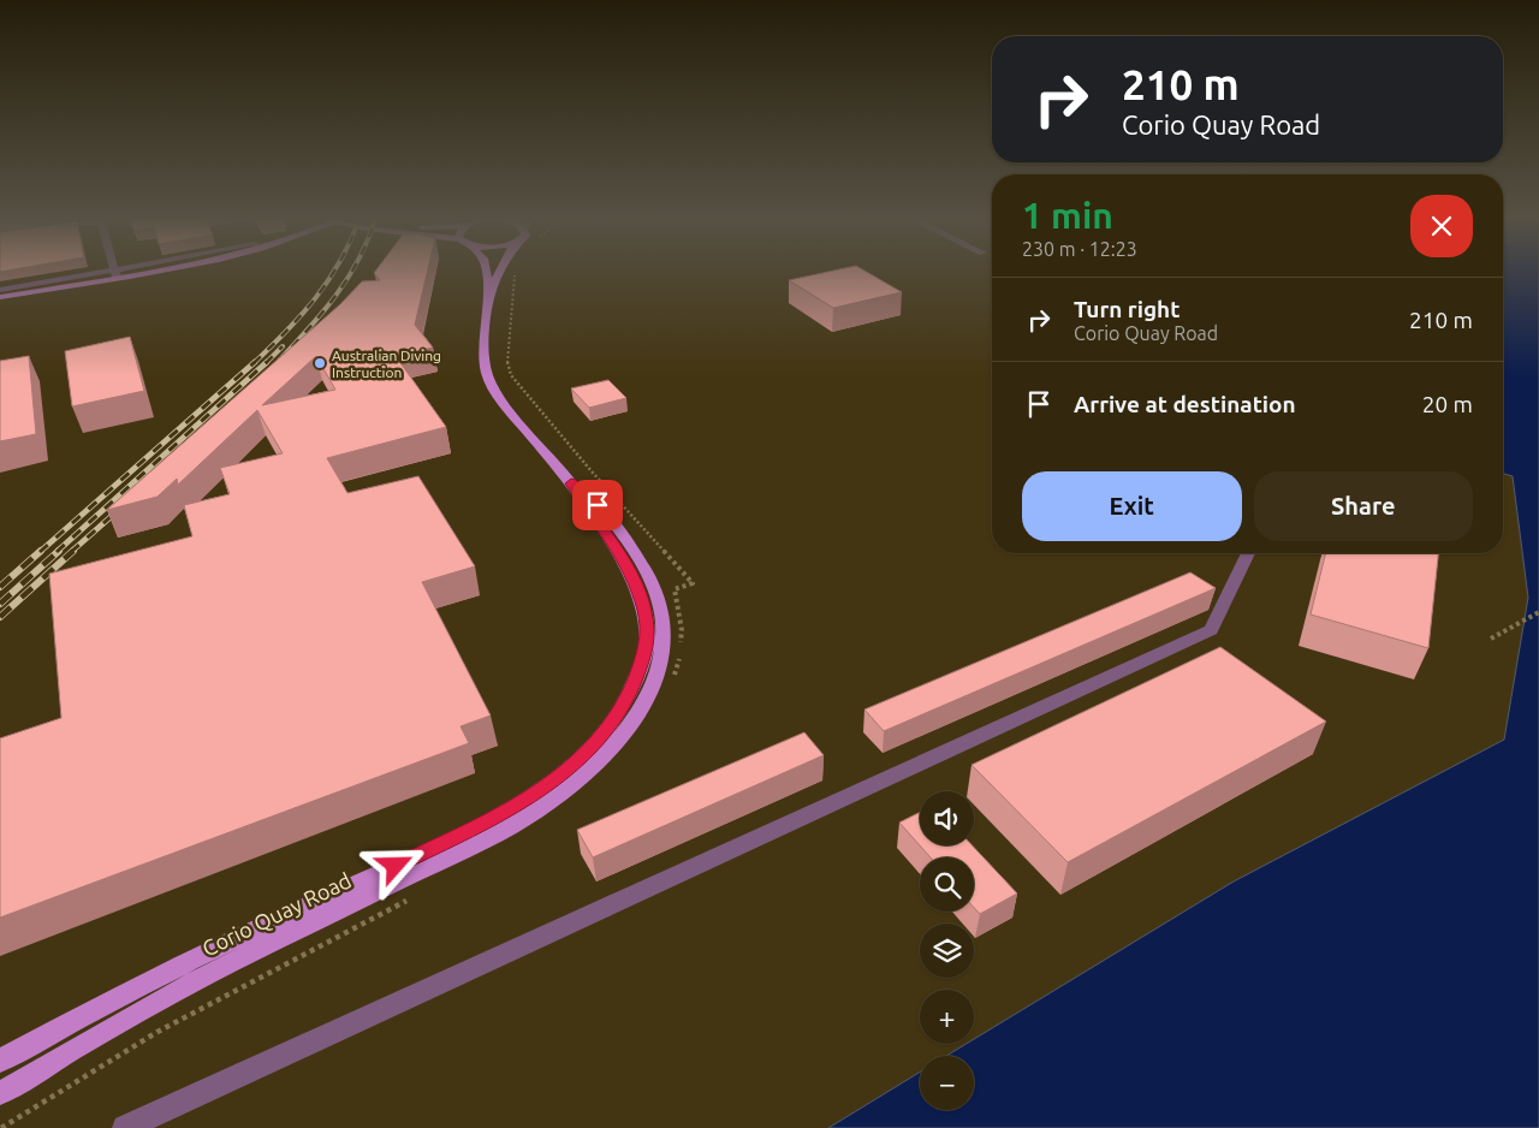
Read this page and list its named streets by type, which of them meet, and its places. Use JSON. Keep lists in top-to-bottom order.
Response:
{
  "streets": {
    "main road": ["Corio Quay Road"]
  },
  "places": ["Australian Diving Instruction"],
  "page": {
    "turn": ["210 m", "Corio Quay Road"],
    "heading": ["1 min", "230 m · 12:23"],
    "list": [
      {
        "name": "Turn right",
        "note": "Corio Quay Road",
        "value": "210 m"
      },
      {
        "name": "Arrive at destination",
        "value": "20 m"
      }
    ],
    "buttons": ["Exit", "Share"],
    "map_buttons": ["+", "−"]
  }
}
